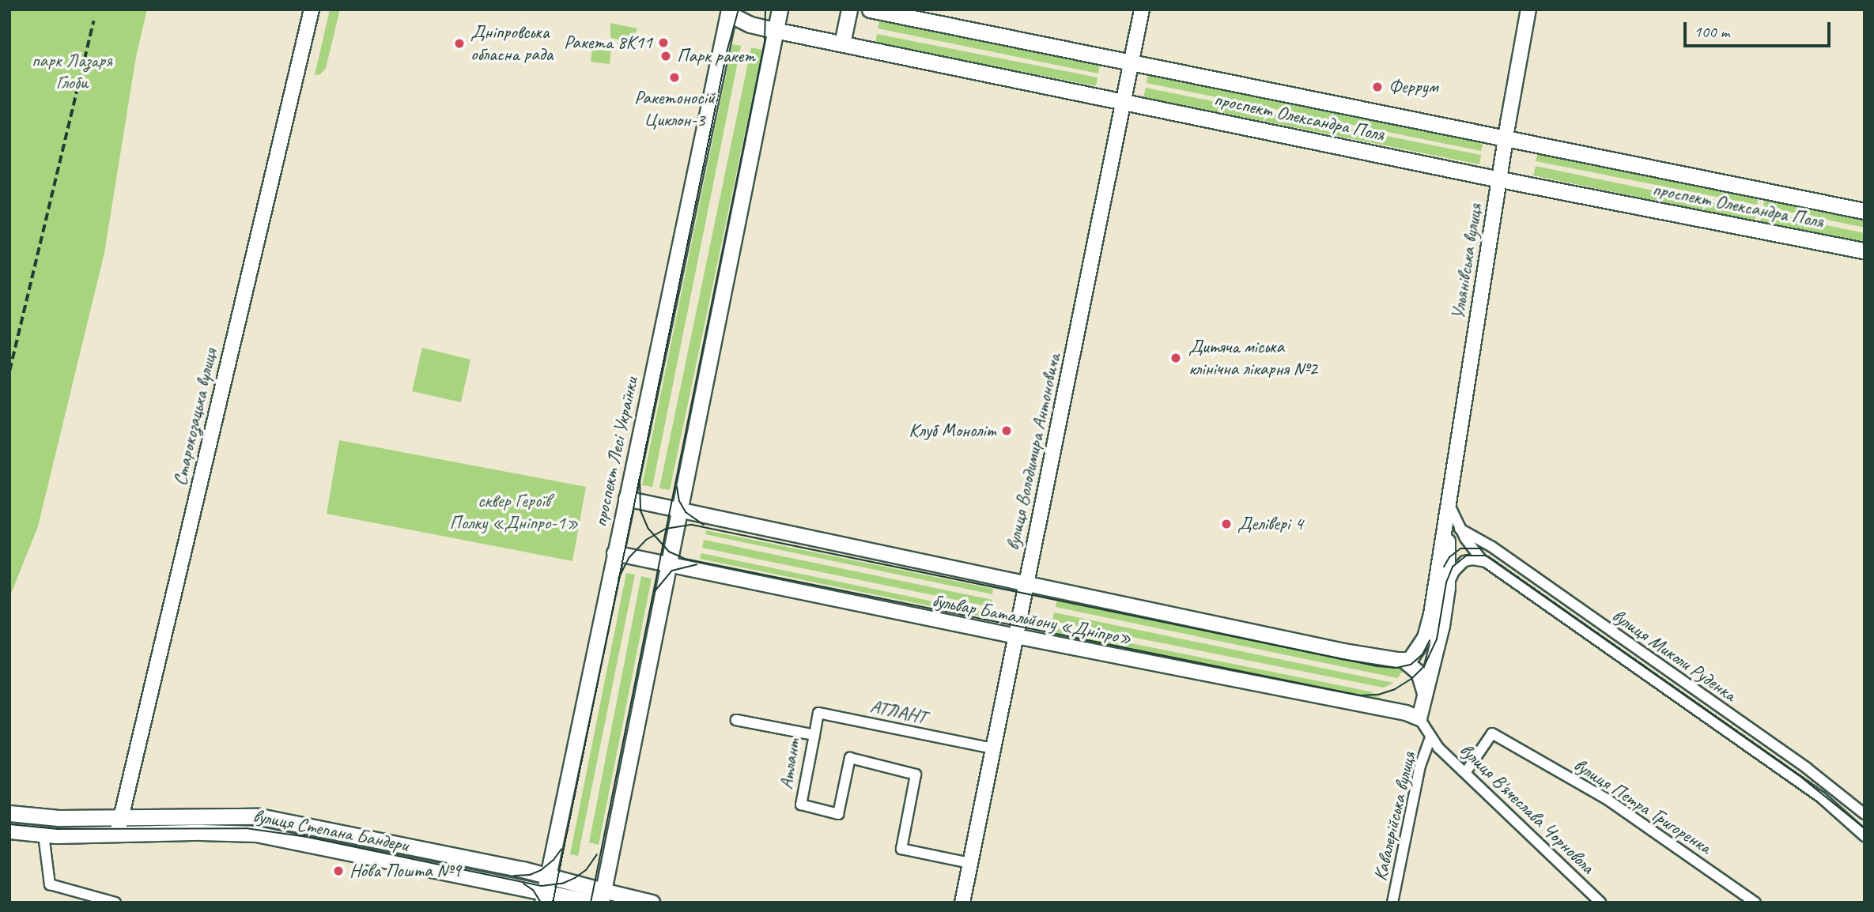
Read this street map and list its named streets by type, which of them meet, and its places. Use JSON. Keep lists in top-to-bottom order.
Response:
{
  "streets": {
    "main road": ["проспект Олександра Поля", "проспект Лесі Українки", "вулиця Степана Бандери"],
    "street": [
      "Ульянівська вулиця",
      "Старокозацька вулиця",
      "вулиця Володимира Антоновича",
      "бульвар Батальйону «Дніпро»",
      "вулиця Миколи Руденка",
      "АТЛАНТ",
      "Атлант",
      "вулиця Петра Григоренка",
      "вулиця В'ячеслава Чорновола",
      "Кавалерійська вулиця"
    ]
  },
  "crossings": [
    ["проспект Олександра Поля", "Ульянівська вулиця"],
    ["проспект Олександра Поля", "проспект Лесі Українки"],
    ["проспект Олександра Поля", "вулиця Володимира Антоновича"],
    ["Ульянівська вулиця", "бульвар Батальйону «Дніпро»"],
    ["Ульянівська вулиця", "вулиця Миколи Руденка"],
    ["Старокозацька вулиця", "вулиця Степана Бандери"],
    ["проспект Лесі Українки", "бульвар Батальйону «Дніпро»"],
    ["проспект Лесі Українки", "вулиця Степана Бандери"],
    ["вулиця Володимира Антоновича", "бульвар Батальйону «Дніпро»"],
    ["вулиця Володимира Антоновича", "АТЛАНТ"],
    ["вулиця Володимира Антоновича", "Атлант"],
    ["АТЛАНТ", "Атлант"],
    ["вулиця Петра Григоренка", "вулиця В'ячеслава Чорновола"],
    ["вулиця В'ячеслава Чорновола", "Кавалерійська вулиця"]
  ],
  "parks": ["парк Лазаря Глоби", "сквер Героїв Полку «Дніпро-1»"],
  "places": [
    "Ракета 8К11",
    "Дніпровська обласна рада",
    "Парк ракет",
    "Ракетоносій Циклон-3",
    "Феррум",
    "Дитяча міська клінічна лікарня №2",
    "Клуб Моноліт",
    "Делівері 4",
    "Нова Пошта №9"
  ],
  "scale_bar": "100 m"
}
